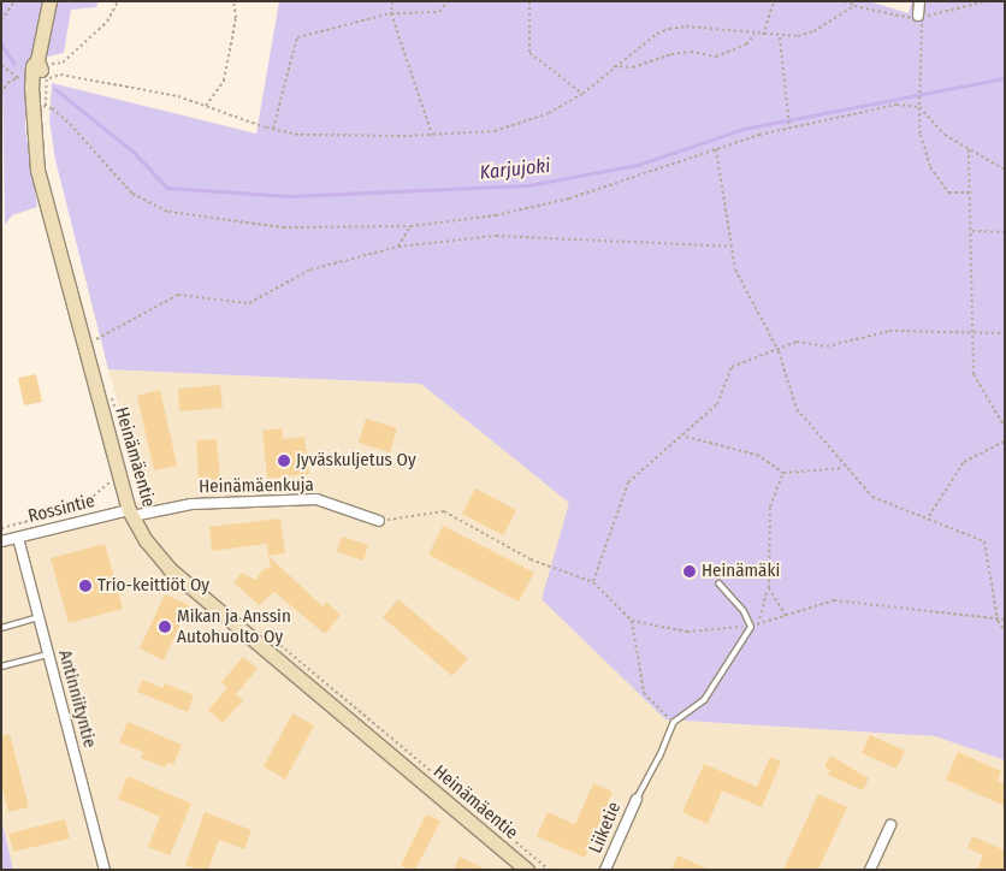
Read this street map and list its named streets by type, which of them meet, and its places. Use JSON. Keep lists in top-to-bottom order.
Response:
{
  "streets": {
    "street": [
      "Heinämäentie",
      "Heinämäenkuja",
      "Rossintie",
      "Antinniityntie",
      "Liiketie"
    ]
  },
  "crossings": [
    ["Heinämäentie", "Heinämäenkuja"],
    ["Heinämäentie", "Rossintie"],
    ["Heinämäenkuja", "Rossintie"],
    ["Rossintie", "Antinniityntie"]
  ],
  "water": ["Karjujoki"],
  "places": [
    "Jyväskuljetus Oy",
    "Heinämäki",
    "Trio-keittiöt Oy",
    "Mikan ja Anssin Autohuolto Oy"
  ]
}
